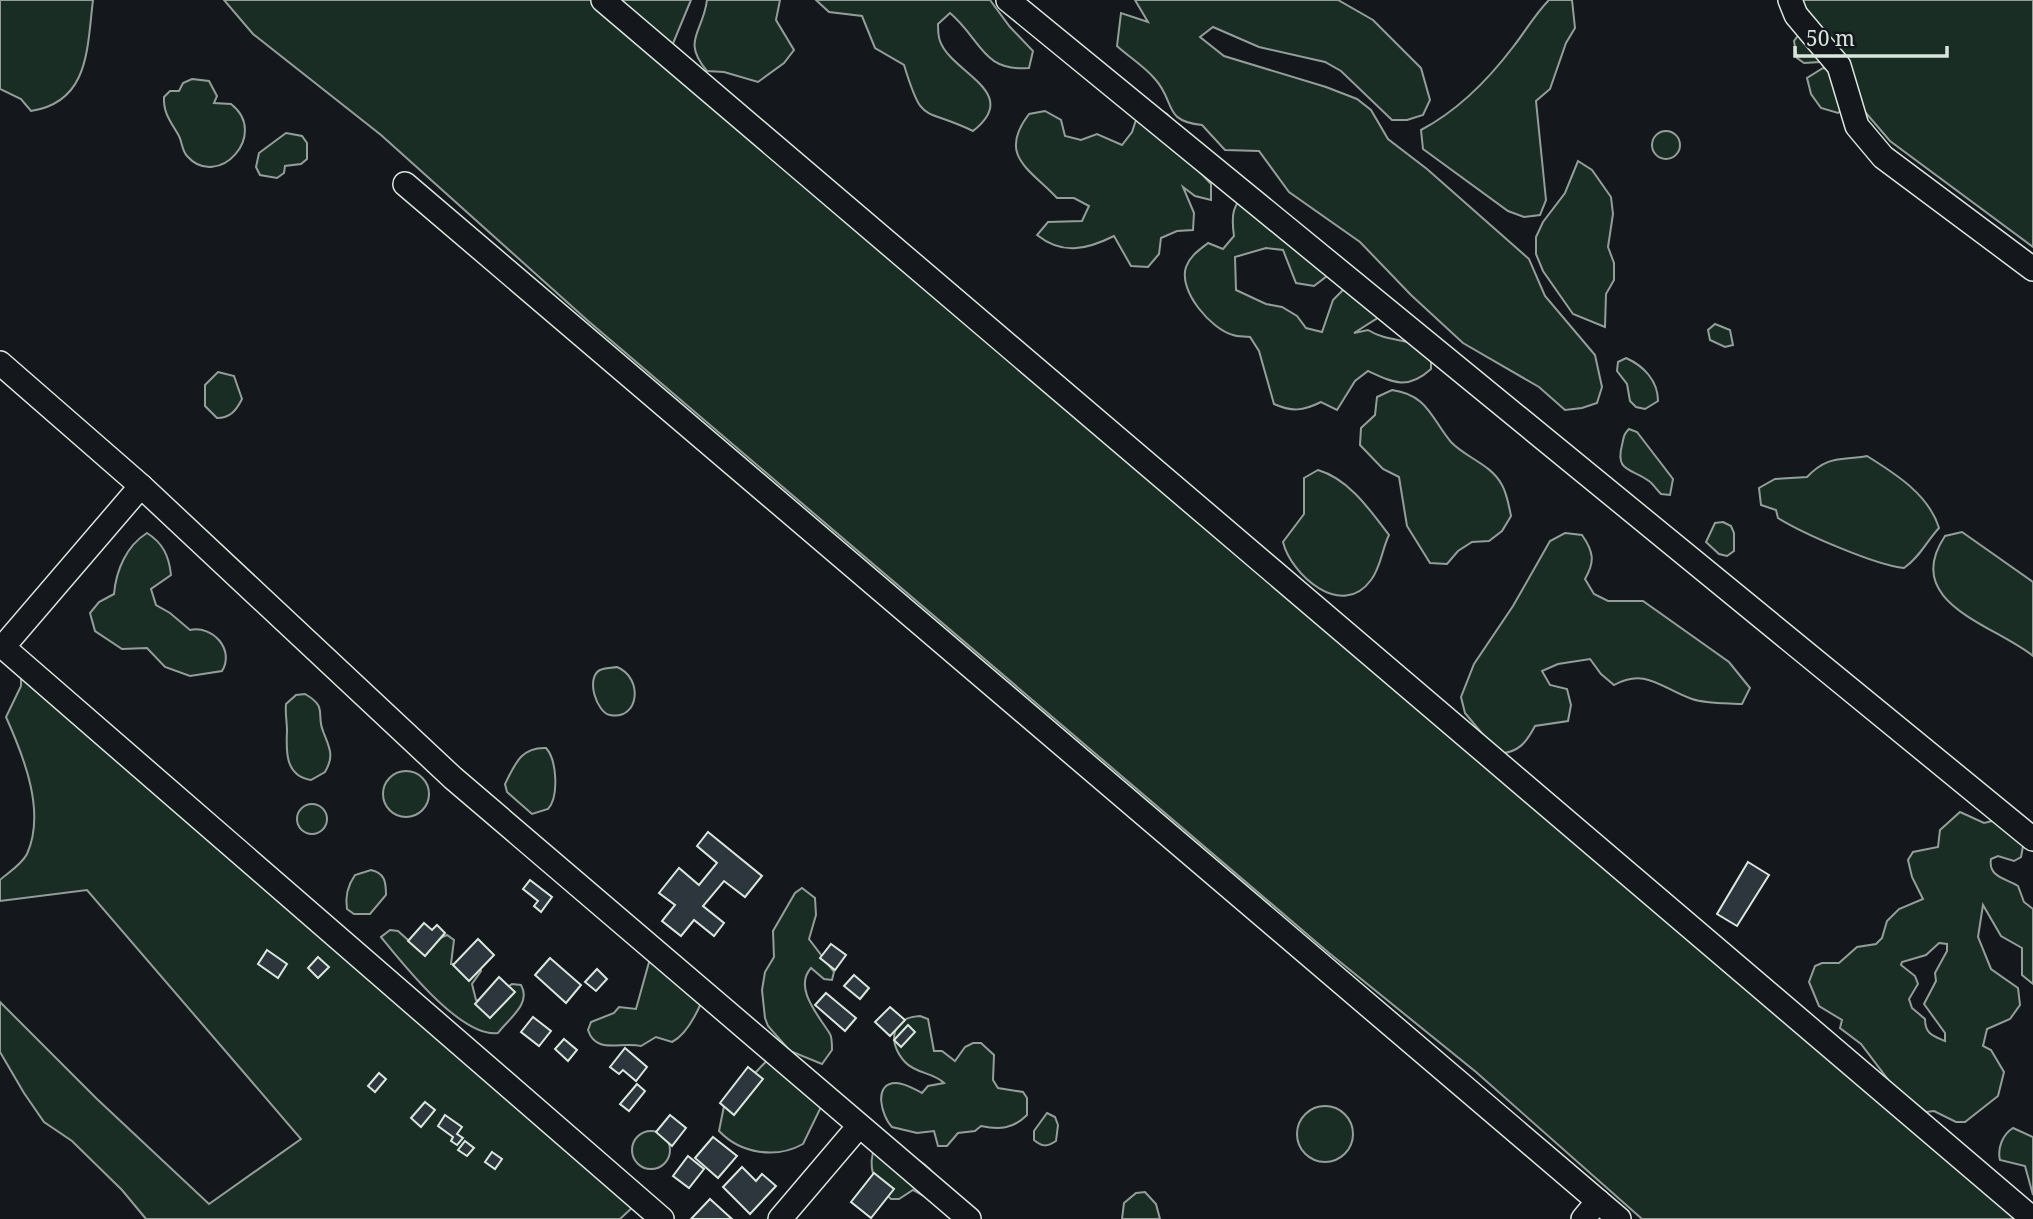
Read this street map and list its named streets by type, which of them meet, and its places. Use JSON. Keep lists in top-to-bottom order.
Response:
{
  "scale_bar": "50 m"
}
